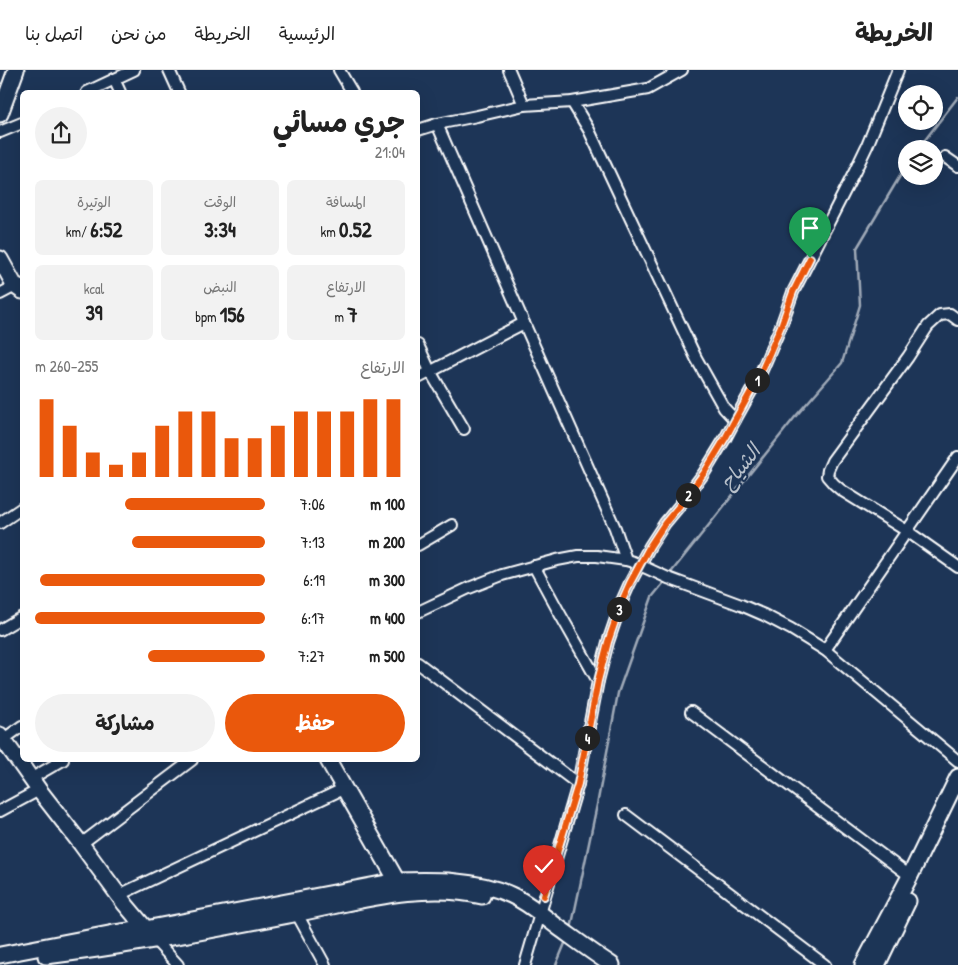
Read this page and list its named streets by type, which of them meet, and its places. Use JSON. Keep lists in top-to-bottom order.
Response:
{
  "water": ["الشياح"],
  "page": {
    "header": "الخريطة",
    "nav": [
      "الرئيسية",
      "الخريطة",
      "من نحن",
      "اتصل بنا"
    ],
    "heading": ["جري مسائي", "21:04"],
    "stats": [
      ["المسافة", "0.52 km"],
      ["الوقت", "3:34"],
      ["الوتيرة", "6:52 /km"],
      ["الارتفاع", "7 m"],
      ["النبض", "156 bpm"],
      ["kcal", "39"]
    ],
    "chart": ["الارتفاع", "255–260 m"],
    "pins": [
      "1",
      "2",
      "3",
      "4"
    ],
    "list": [
      {
        "name": "100 m",
        "note": "7:06"
      },
      {
        "name": "200 m",
        "note": "7:13"
      },
      {
        "name": "300 m",
        "note": "6:19"
      },
      {
        "name": "400 m",
        "note": "6:17"
      },
      {
        "name": "500 m",
        "note": "7:27"
      }
    ],
    "buttons": ["حفظ", "مشاركة"]
  }
}
